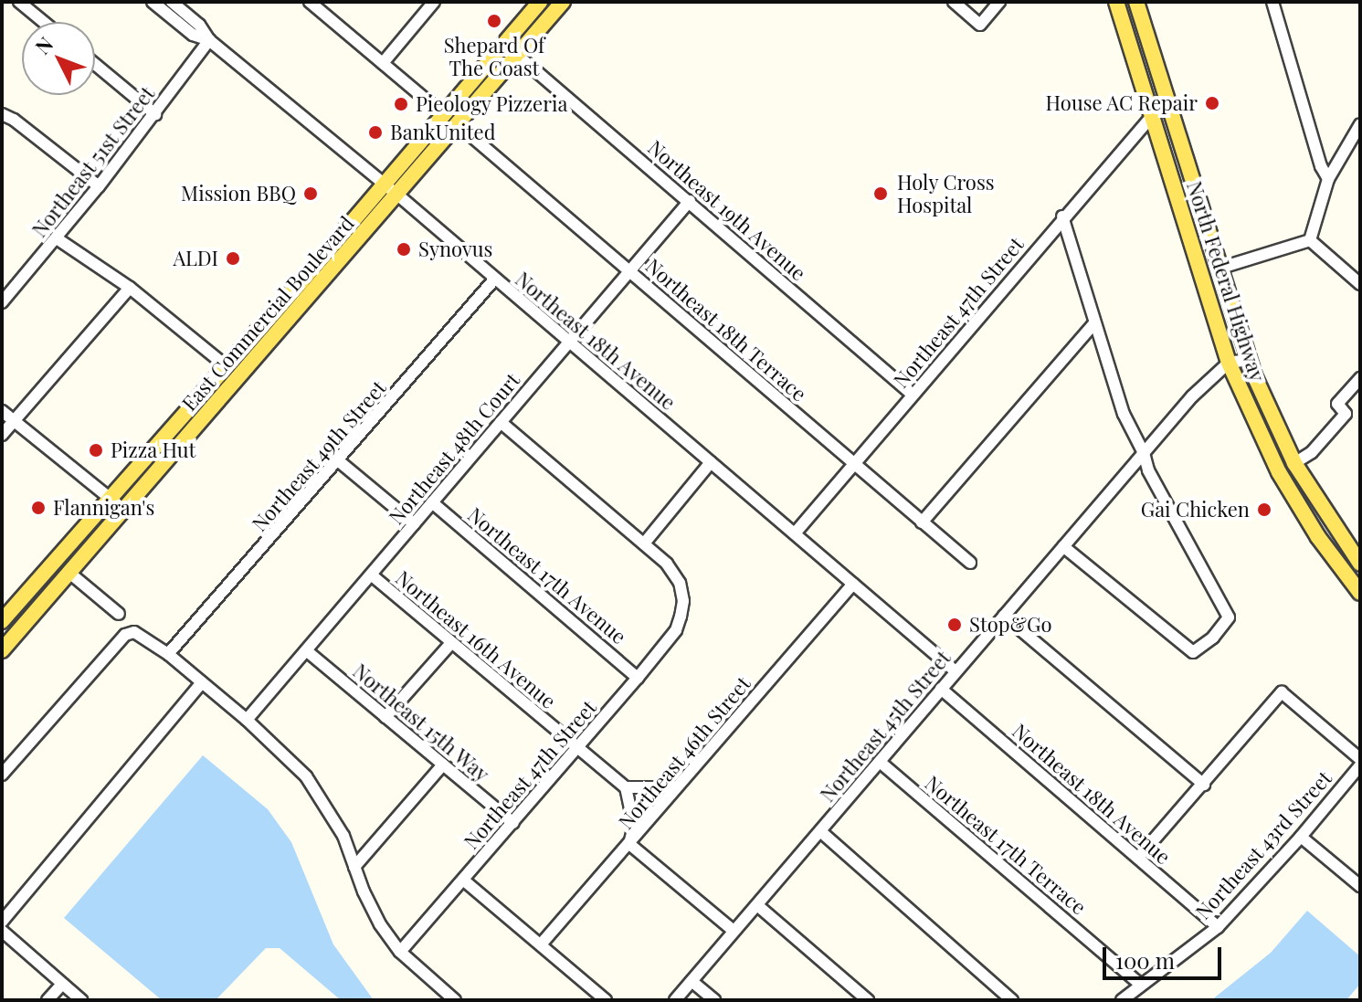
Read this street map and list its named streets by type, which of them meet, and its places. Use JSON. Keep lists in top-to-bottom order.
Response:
{
  "streets": {
    "main road": ["North Federal Highway", "East Commercial Boulevard"],
    "street": [
      "Northeast 51st Street",
      "Northeast 19th Avenue",
      "Northeast 47th Street",
      "Northeast 18th Terrace",
      "Northeast 18th Avenue",
      "Northeast 48th Court",
      "Northeast 49th Street",
      "Northeast 17th Avenue",
      "Northeast 16th Avenue",
      "Northeast 15th Way",
      "Northeast 45th Street",
      "Northeast 46th Street",
      "Northeast 17th Terrace",
      "Northeast 43rd Street"
    ]
  },
  "crossings": [
    ["Northeast 51st Street", "Northeast 18th Avenue"],
    ["Northeast 19th Avenue", "Northeast 47th Street"],
    ["Northeast 19th Avenue", "East Commercial Boulevard"],
    ["Northeast 19th Avenue", "Northeast 48th Court"],
    ["North Federal Highway", "Northeast 47th Street"],
    ["North Federal Highway", "Northeast 45th Street"],
    ["Northeast 47th Street", "Northeast 18th Terrace"],
    ["Northeast 47th Street", "Northeast 18th Avenue"],
    ["Northeast 47th Street", "Northeast 17th Avenue"],
    ["Northeast 47th Street", "Northeast 16th Avenue"],
    ["Northeast 47th Street", "Northeast 15th Way"],
    ["East Commercial Boulevard", "Northeast 18th Terrace"],
    ["East Commercial Boulevard", "Northeast 18th Avenue"],
    ["Northeast 18th Terrace", "Northeast 48th Court"],
    ["Northeast 18th Avenue", "Northeast 48th Court"],
    ["Northeast 18th Avenue", "Northeast 49th Street"],
    ["Northeast 18th Avenue", "Northeast 45th Street"],
    ["Northeast 18th Avenue", "Northeast 46th Street"],
    ["Northeast 18th Avenue", "Northeast 43rd Street"],
    ["Northeast 48th Court", "Northeast 17th Avenue"],
    ["Northeast 48th Court", "Northeast 16th Avenue"],
    ["Northeast 48th Court", "Northeast 15th Way"],
    ["Northeast 45th Street", "Northeast 17th Terrace"],
    ["Northeast 17th Terrace", "Northeast 43rd Street"]
  ],
  "places": [
    "Shepard Of The Coast",
    "House AC Repair",
    "Pieology Pizzeria",
    "BankUnited",
    "Mission BBQ",
    "Holy Cross Hospital",
    "Synovus",
    "ALDI",
    "Pizza Hut",
    "Flannigan's",
    "Gai Chicken",
    "Stop&Go"
  ],
  "scale_bar": "100 m",
  "north": "top left"
}
